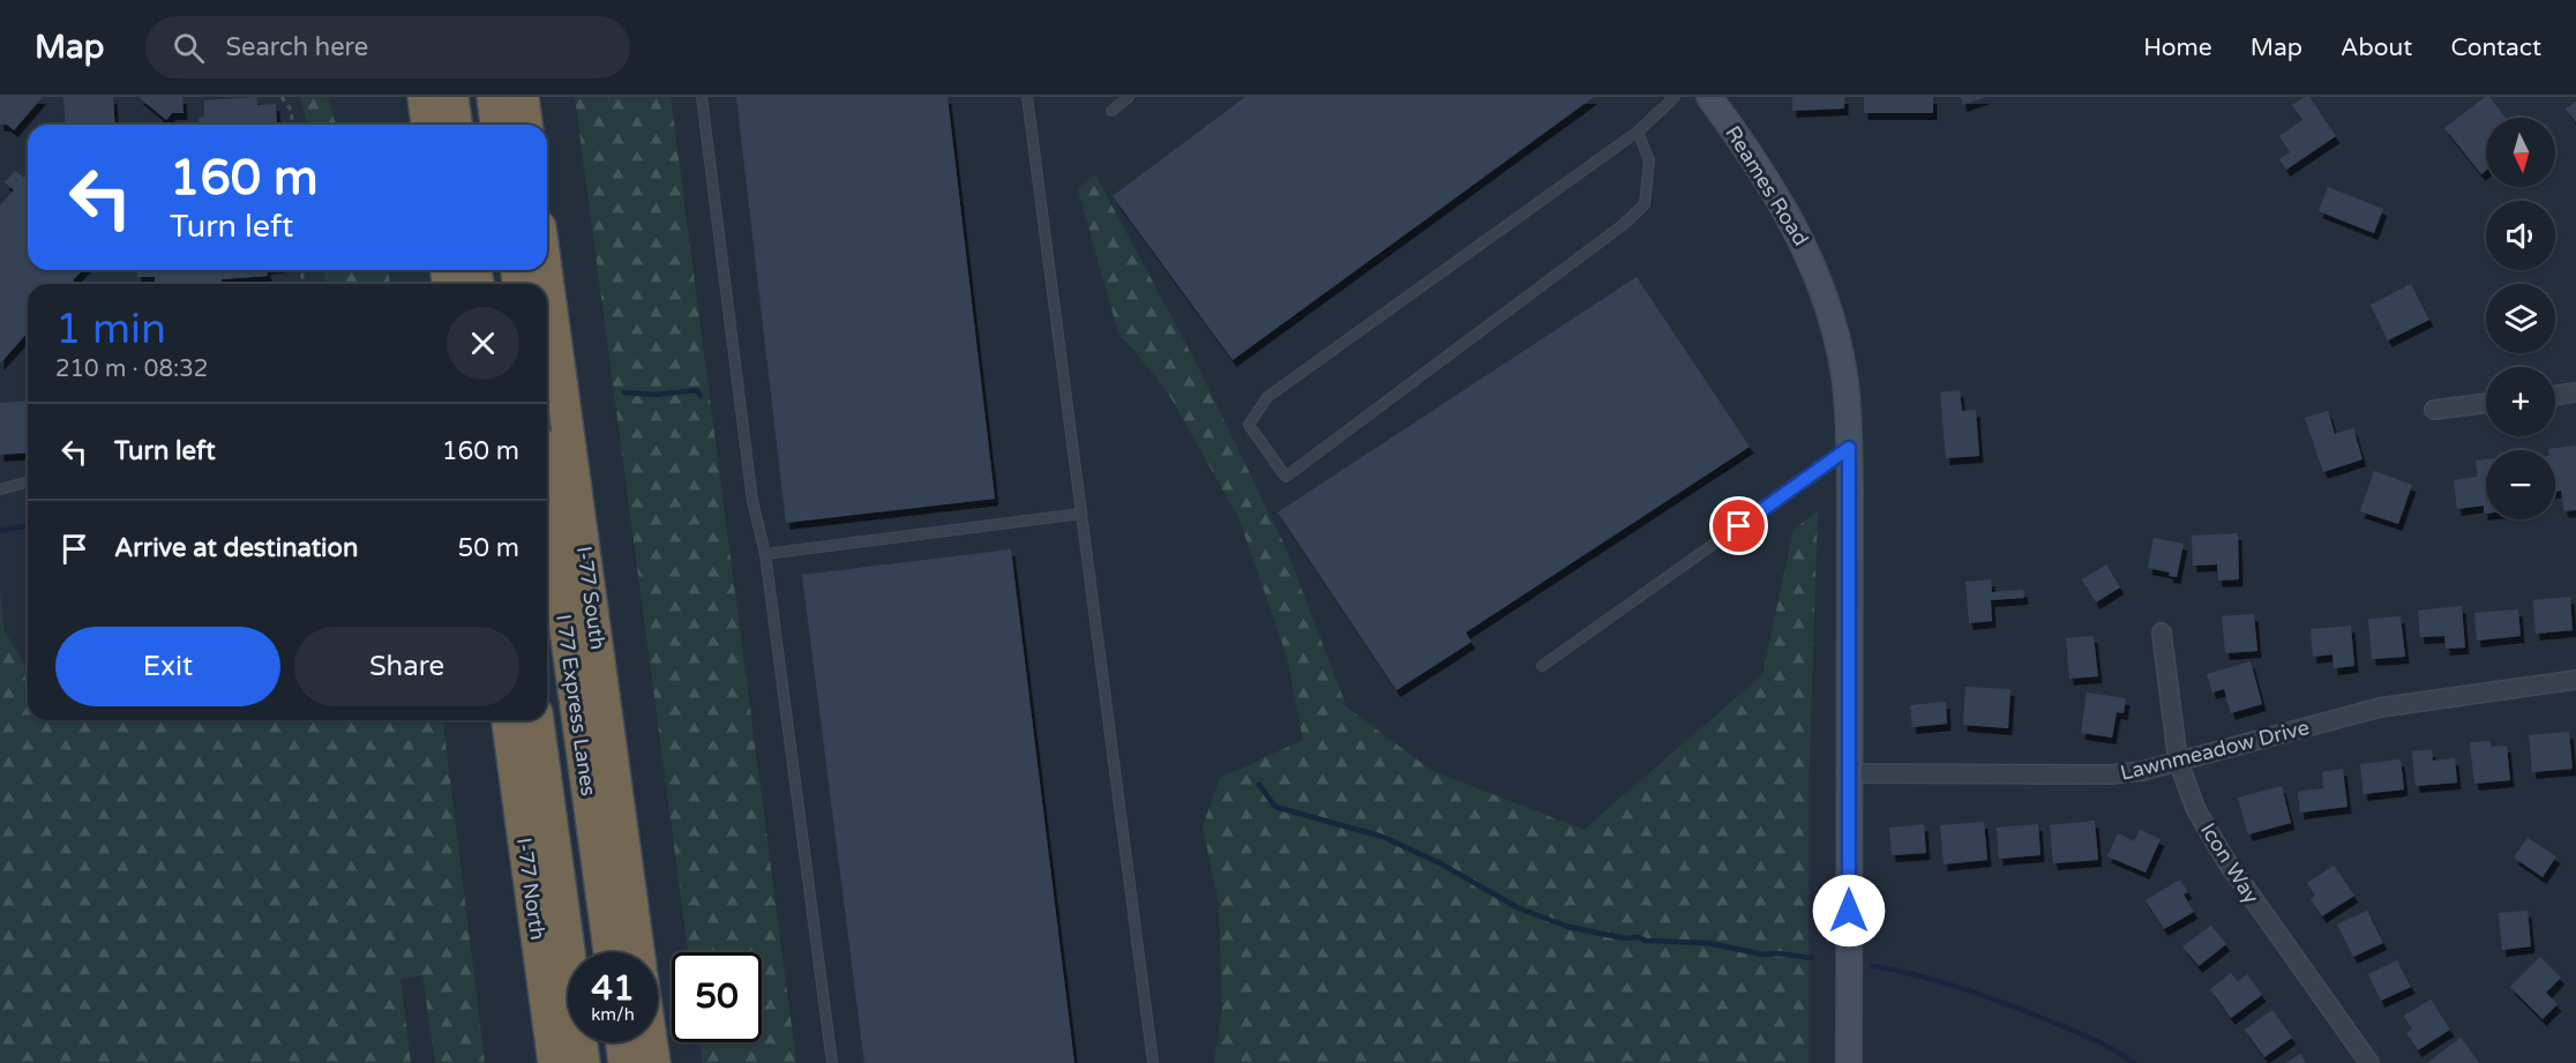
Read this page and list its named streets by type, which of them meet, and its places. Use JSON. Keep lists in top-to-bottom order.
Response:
{
  "streets": {
    "highway": ["I-77 South", "I 77 Express Lanes", "I-77 North"],
    "main road": ["Reames Road"],
    "street": ["Lawnmeadow Drive", "Icon Way"]
  },
  "crossings": [
    ["Reames Road", "Lawnmeadow Drive"],
    ["Lawnmeadow Drive", "Icon Way"]
  ],
  "north": "bottom",
  "page": {
    "header": "Map",
    "search": "Search here",
    "nav": [
      "Home",
      "Map",
      "About",
      "Contact"
    ],
    "map_buttons": ["+", "−"],
    "turn": ["160 m", "Turn left"],
    "heading": ["1 min", "210 m · 08:32"],
    "list": [
      {
        "name": "Turn left",
        "value": "160 m"
      },
      {
        "name": "Arrive at destination",
        "value": "50 m"
      }
    ],
    "buttons": ["Exit", "Share"],
    "speed": "41 km/h",
    "limit": "50"
  }
}
